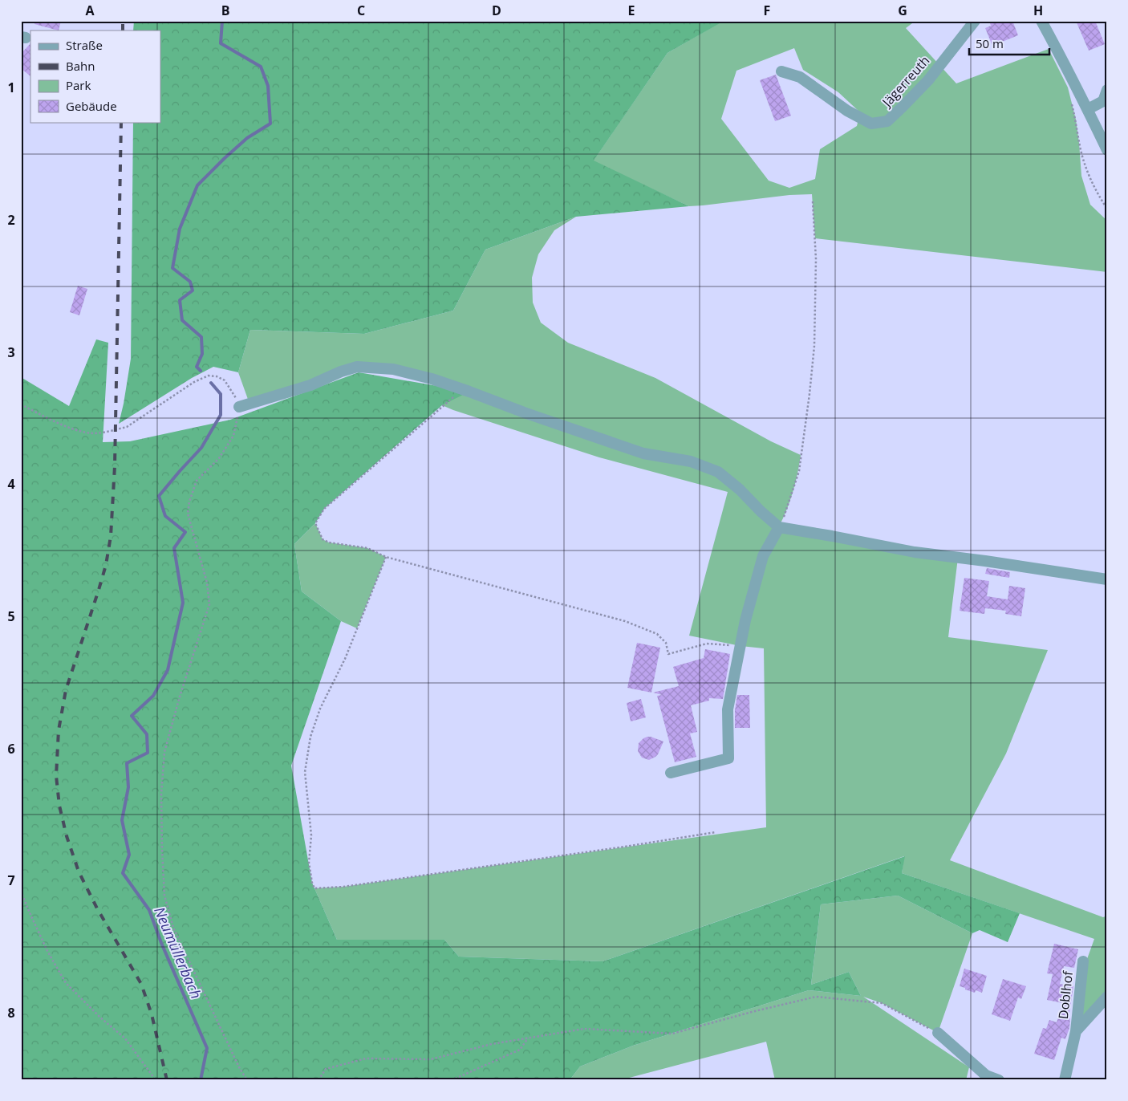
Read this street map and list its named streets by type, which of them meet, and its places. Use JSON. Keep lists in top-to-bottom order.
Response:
{
  "streets": {
    "street": ["Jägerreuth", "Doblhof"]
  },
  "water": ["Neumüllerbach"],
  "legend": [
    "Straße",
    "Bahn",
    "Park",
    "Gebäude"
  ],
  "scale_bar": "50 m",
  "grid": {
    "columns": [
      "A",
      "B",
      "C",
      "D",
      "E",
      "F",
      "G",
      "H"
    ],
    "rows": [
      "1",
      "2",
      "3",
      "4",
      "5",
      "6",
      "7",
      "8"
    ]
  }
}
